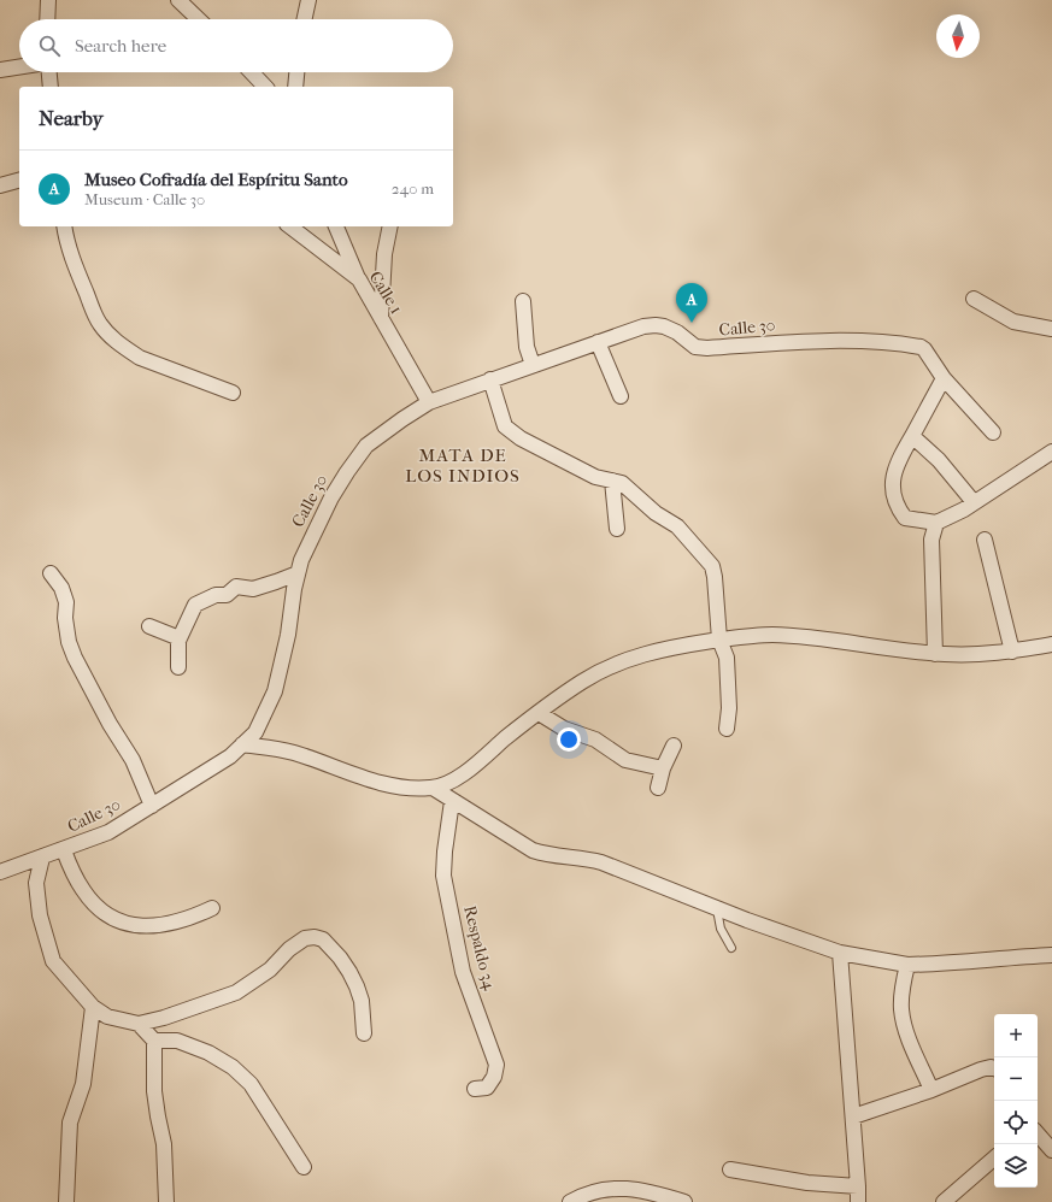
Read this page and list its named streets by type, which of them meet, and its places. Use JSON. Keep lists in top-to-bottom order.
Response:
{
  "streets": {
    "street": ["Calle 1", "Calle 30", "Respaldo 34"]
  },
  "crossings": [
    ["Calle 1", "Calle 30"]
  ],
  "districts": ["MATA DE LOS INDIOS"],
  "north": "bottom",
  "page": {
    "search": "Search here",
    "heading": "Nearby",
    "list": [
      {
        "mark": "A",
        "name": "Museo Cofradía del Espíritu Santo",
        "note": "Museum · Calle 30",
        "value": "240 m"
      }
    ],
    "pins": "A",
    "map_buttons": ["+", "−"]
  }
}
